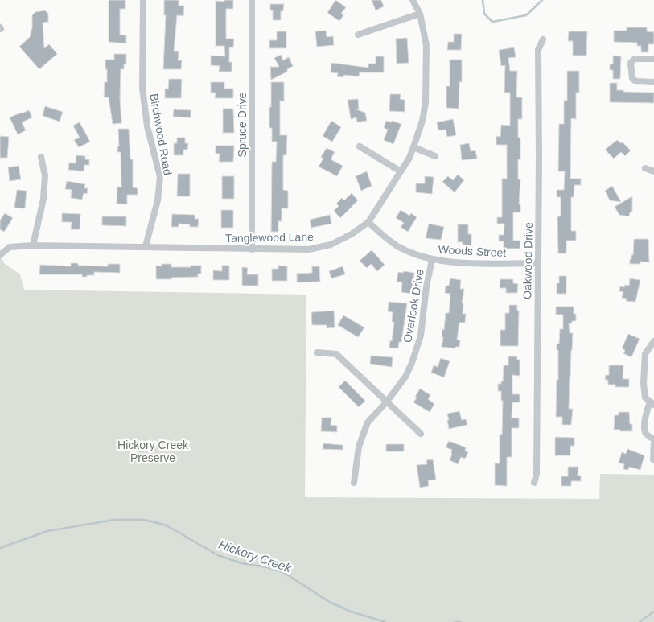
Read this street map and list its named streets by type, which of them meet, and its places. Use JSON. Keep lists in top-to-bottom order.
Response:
{
  "streets": {
    "street": [
      "Spruce Drive",
      "Birchwood Road",
      "Tanglewood Lane",
      "Woods Street",
      "Oakwood Drive",
      "Overlook Drive"
    ]
  },
  "crossings": [
    ["Spruce Drive", "Tanglewood Lane"],
    ["Birchwood Road", "Tanglewood Lane"],
    ["Tanglewood Lane", "Woods Street"],
    ["Woods Street", "Oakwood Drive"],
    ["Woods Street", "Overlook Drive"]
  ],
  "water": ["Hickory Creek"],
  "parks": ["Hickory Creek Preserve"]
}
